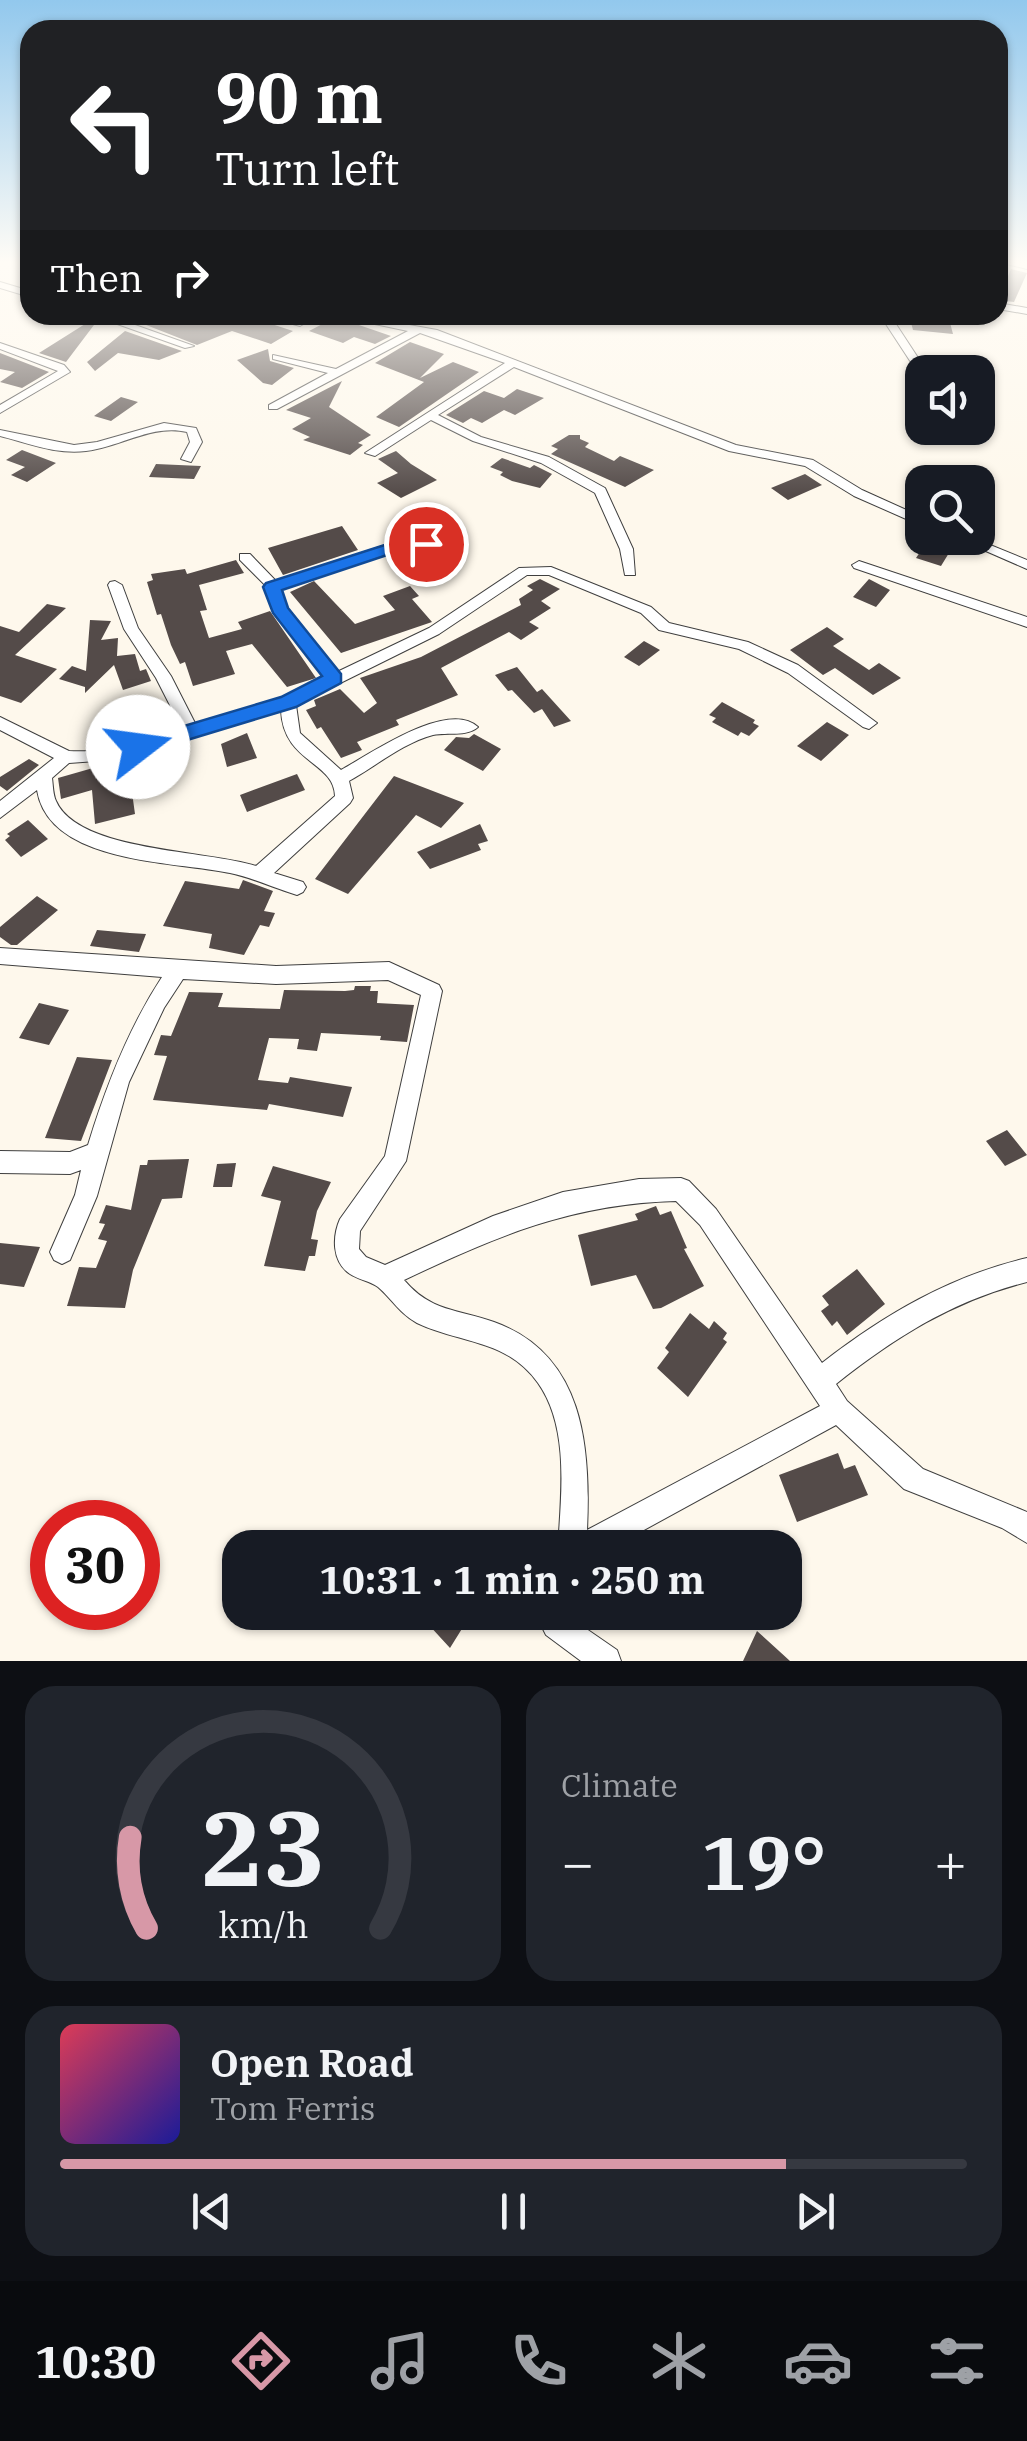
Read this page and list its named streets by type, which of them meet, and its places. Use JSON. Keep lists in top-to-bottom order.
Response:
{
  "page": {
    "turn": ["90 m", "Turn left"],
    "then": "Then",
    "limit": "30",
    "trip": "10:31 · 1 min · 250 m",
    "tile": "Climate",
    "heat": ["−", "19°", "+"],
    "song": ["Open Road", "Tom Ferris"],
    "tabs": "10:30",
    "gauge": ["23", "km/h"]
  }
}
